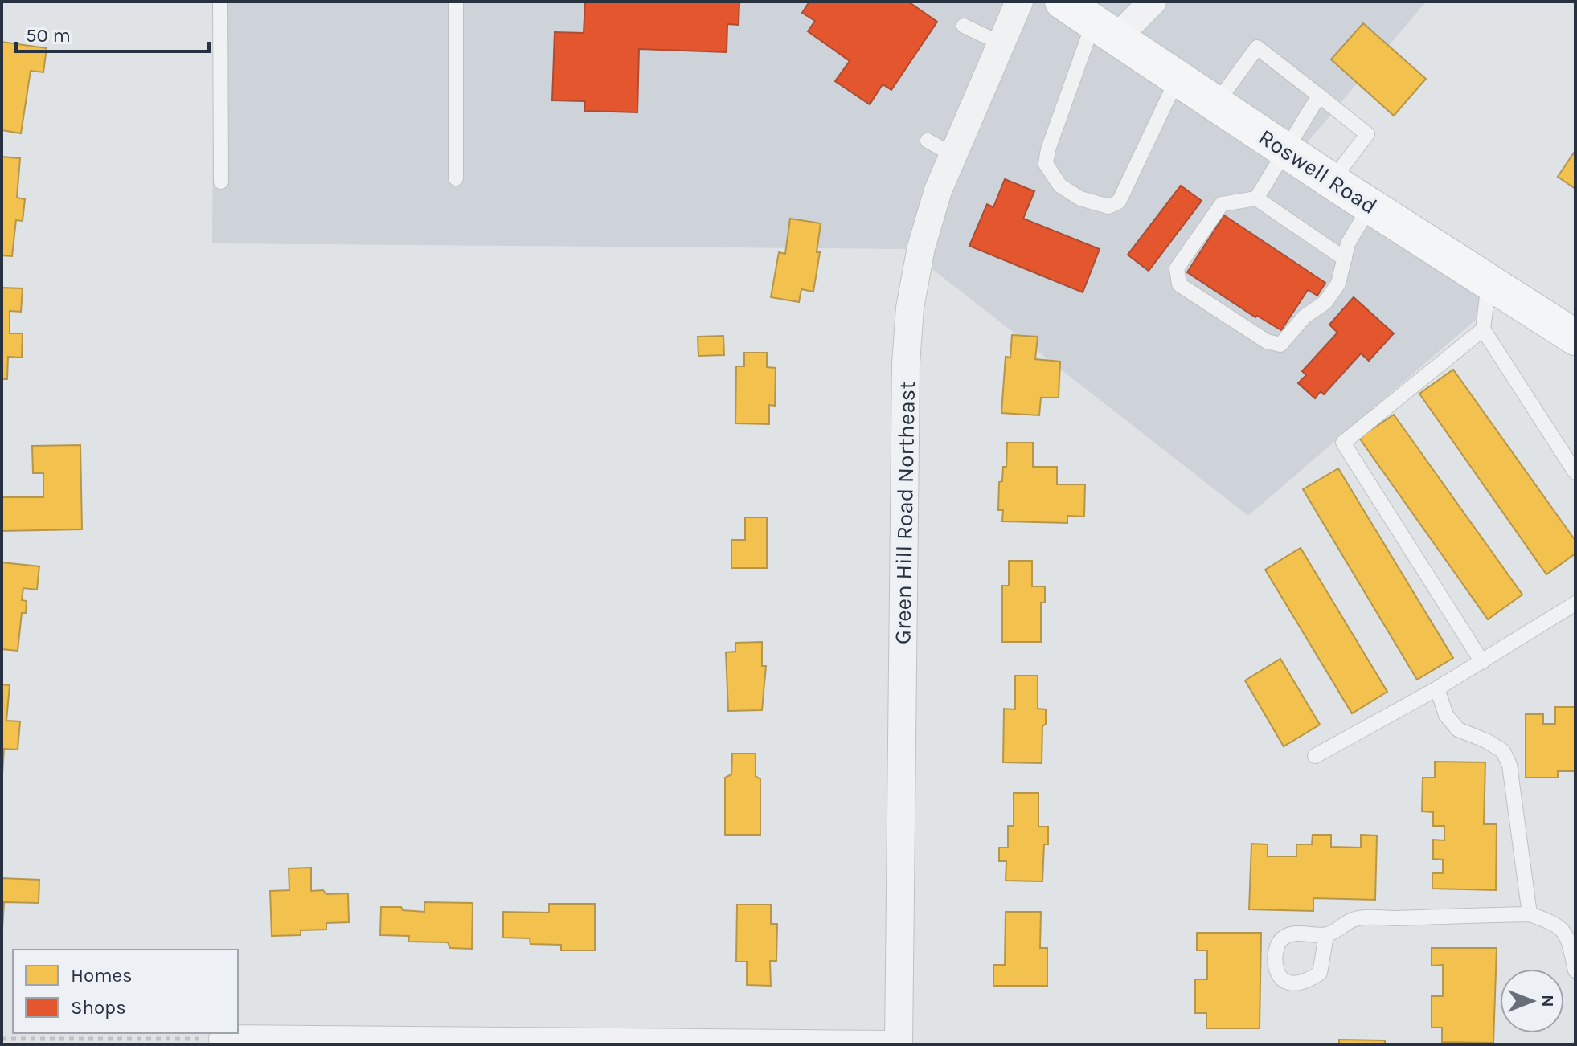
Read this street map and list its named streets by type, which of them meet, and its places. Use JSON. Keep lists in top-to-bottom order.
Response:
{
  "streets": {
    "main road": ["Roswell Road"],
    "street": ["Green Hill Road Northeast"]
  },
  "legend": ["Homes", "Shops"],
  "scale_bar": "50 m",
  "north": "right"
}
